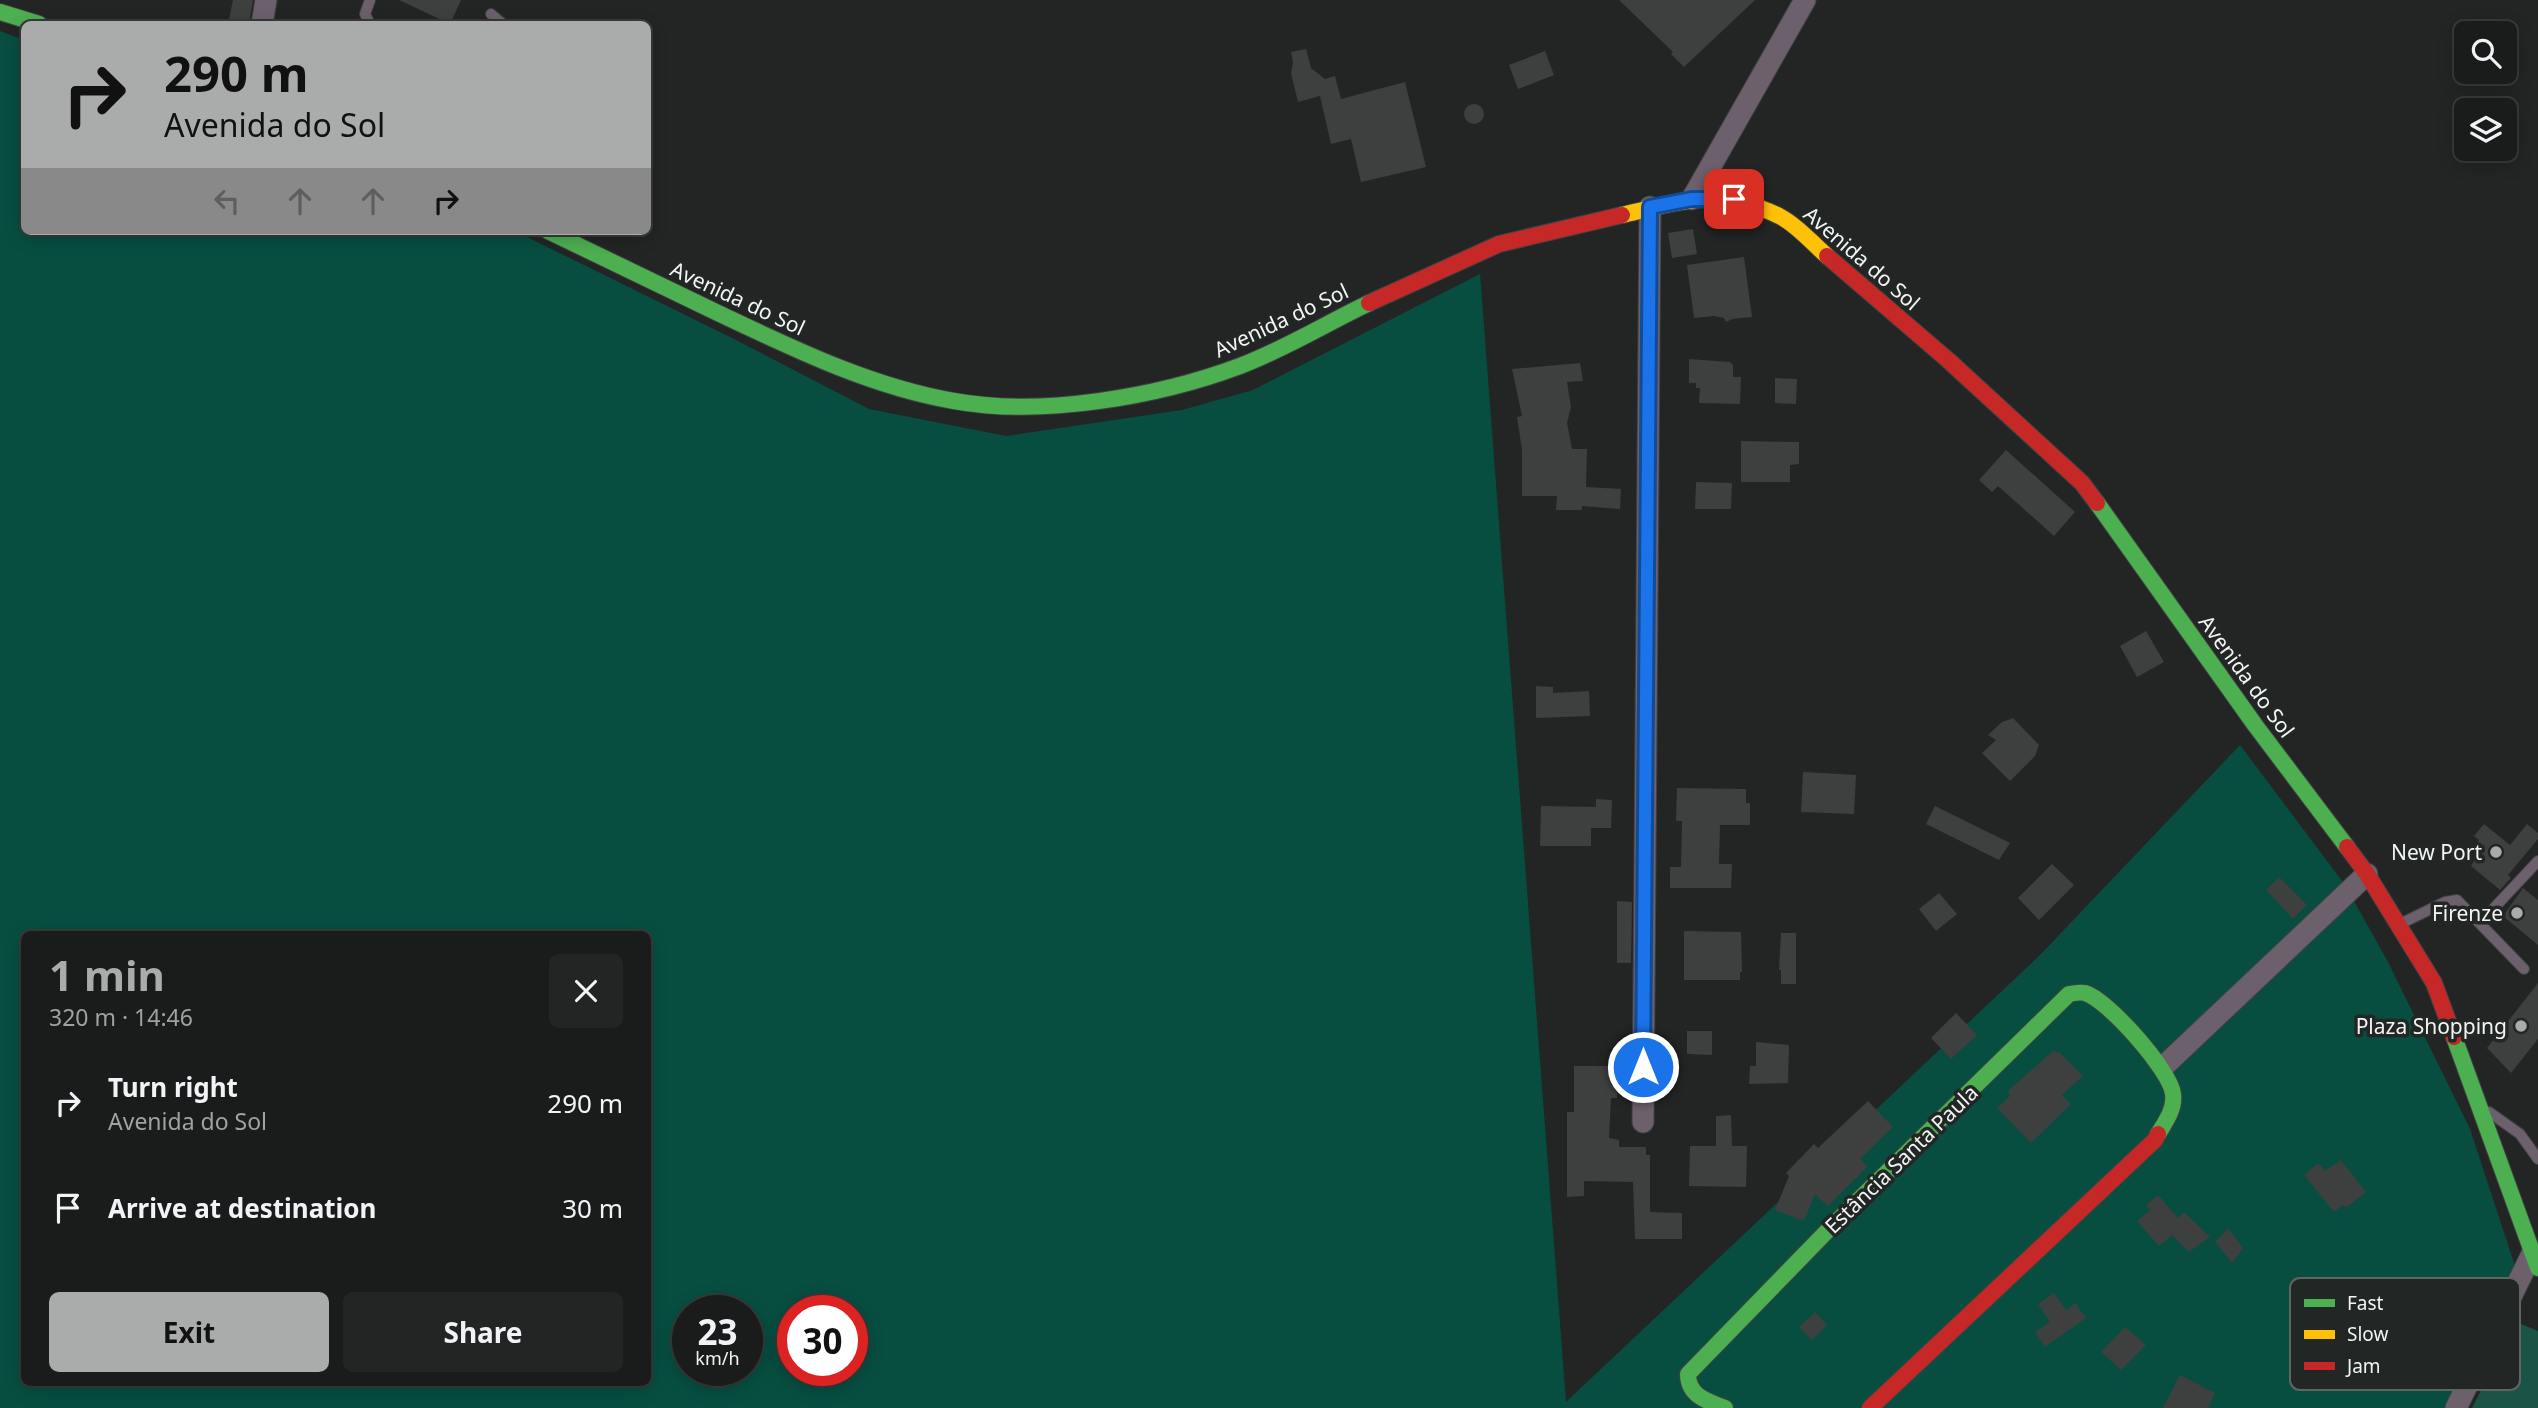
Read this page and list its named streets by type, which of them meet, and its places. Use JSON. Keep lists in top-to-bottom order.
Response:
{
  "streets": {
    "street": ["Avenida do Sol", "Estância Santa Paula"]
  },
  "places": ["New Port", "Firenze", "Plaza Shopping"],
  "legend": ["Fast", "Slow", "Jam"],
  "page": {
    "turn": ["290 m", "Avenida do Sol"],
    "heading": ["1 min", "320 m · 14:46"],
    "list": [
      {
        "name": "Turn right",
        "note": "Avenida do Sol",
        "value": "290 m"
      },
      {
        "name": "Arrive at destination",
        "value": "30 m"
      }
    ],
    "buttons": ["Exit", "Share"],
    "speed": "23 km/h",
    "limit": "30"
  }
}
